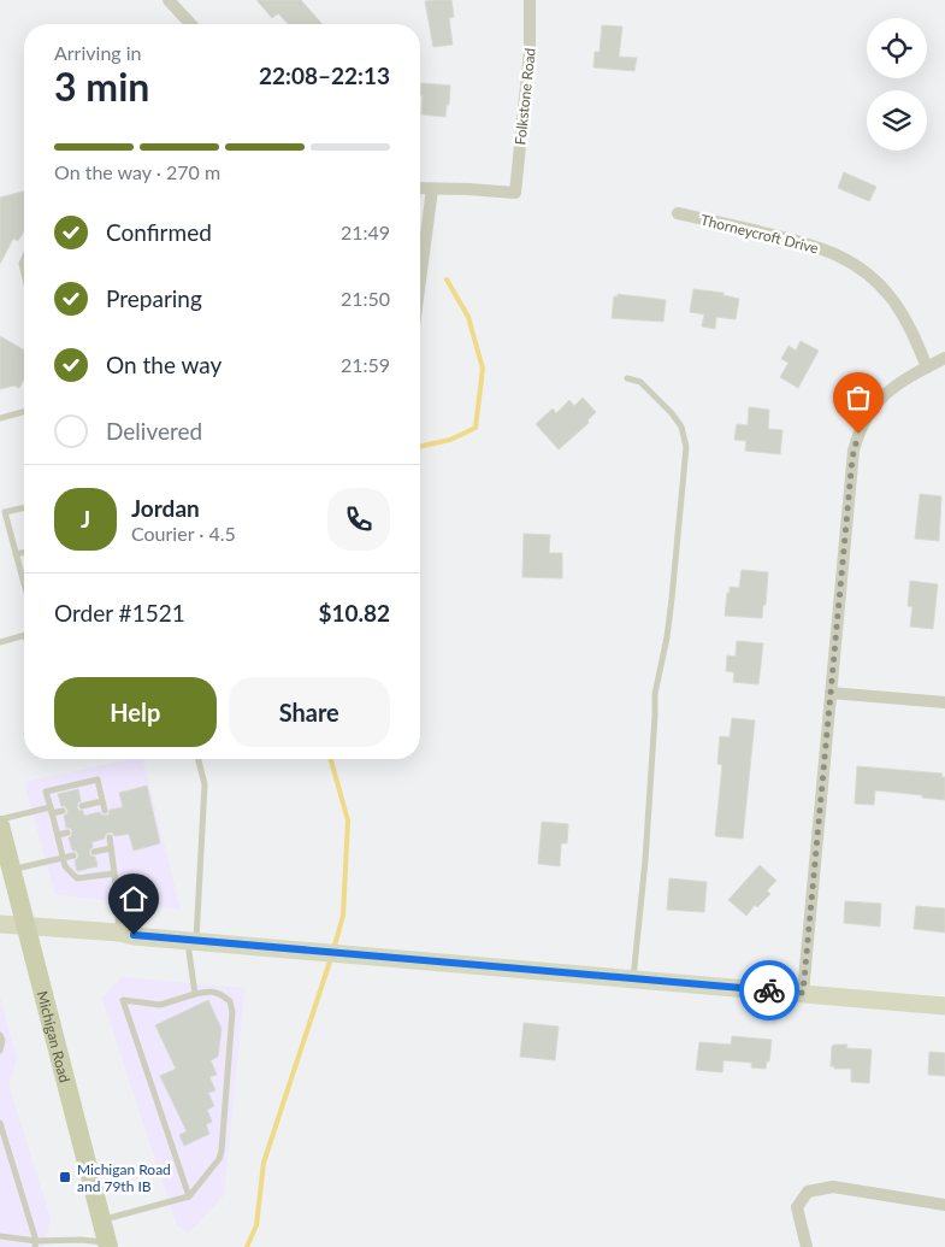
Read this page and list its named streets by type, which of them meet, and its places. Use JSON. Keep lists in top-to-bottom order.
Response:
{
  "streets": {
    "main road": ["Michigan Road"],
    "street": ["Folkstone Road", "Thorneycroft Drive"]
  },
  "places": {
    "transit": ["Michigan Road and 79th IB"]
  },
  "page": {
    "heading": ["3 min", "Arriving in", "22:08–22:13"],
    "panel": [
      "Jordan",
      "Courier · 4.5",
      "Order #1521",
      "$10.82"
    ],
    "bar": "On the way · 270 m",
    "list": [
      ["Confirmed", "21:49"],
      ["Preparing", "21:50"],
      ["On the way", "21:59"],
      "Delivered"
    ],
    "round": "J",
    "buttons": ["Help", "Share"]
  }
}
